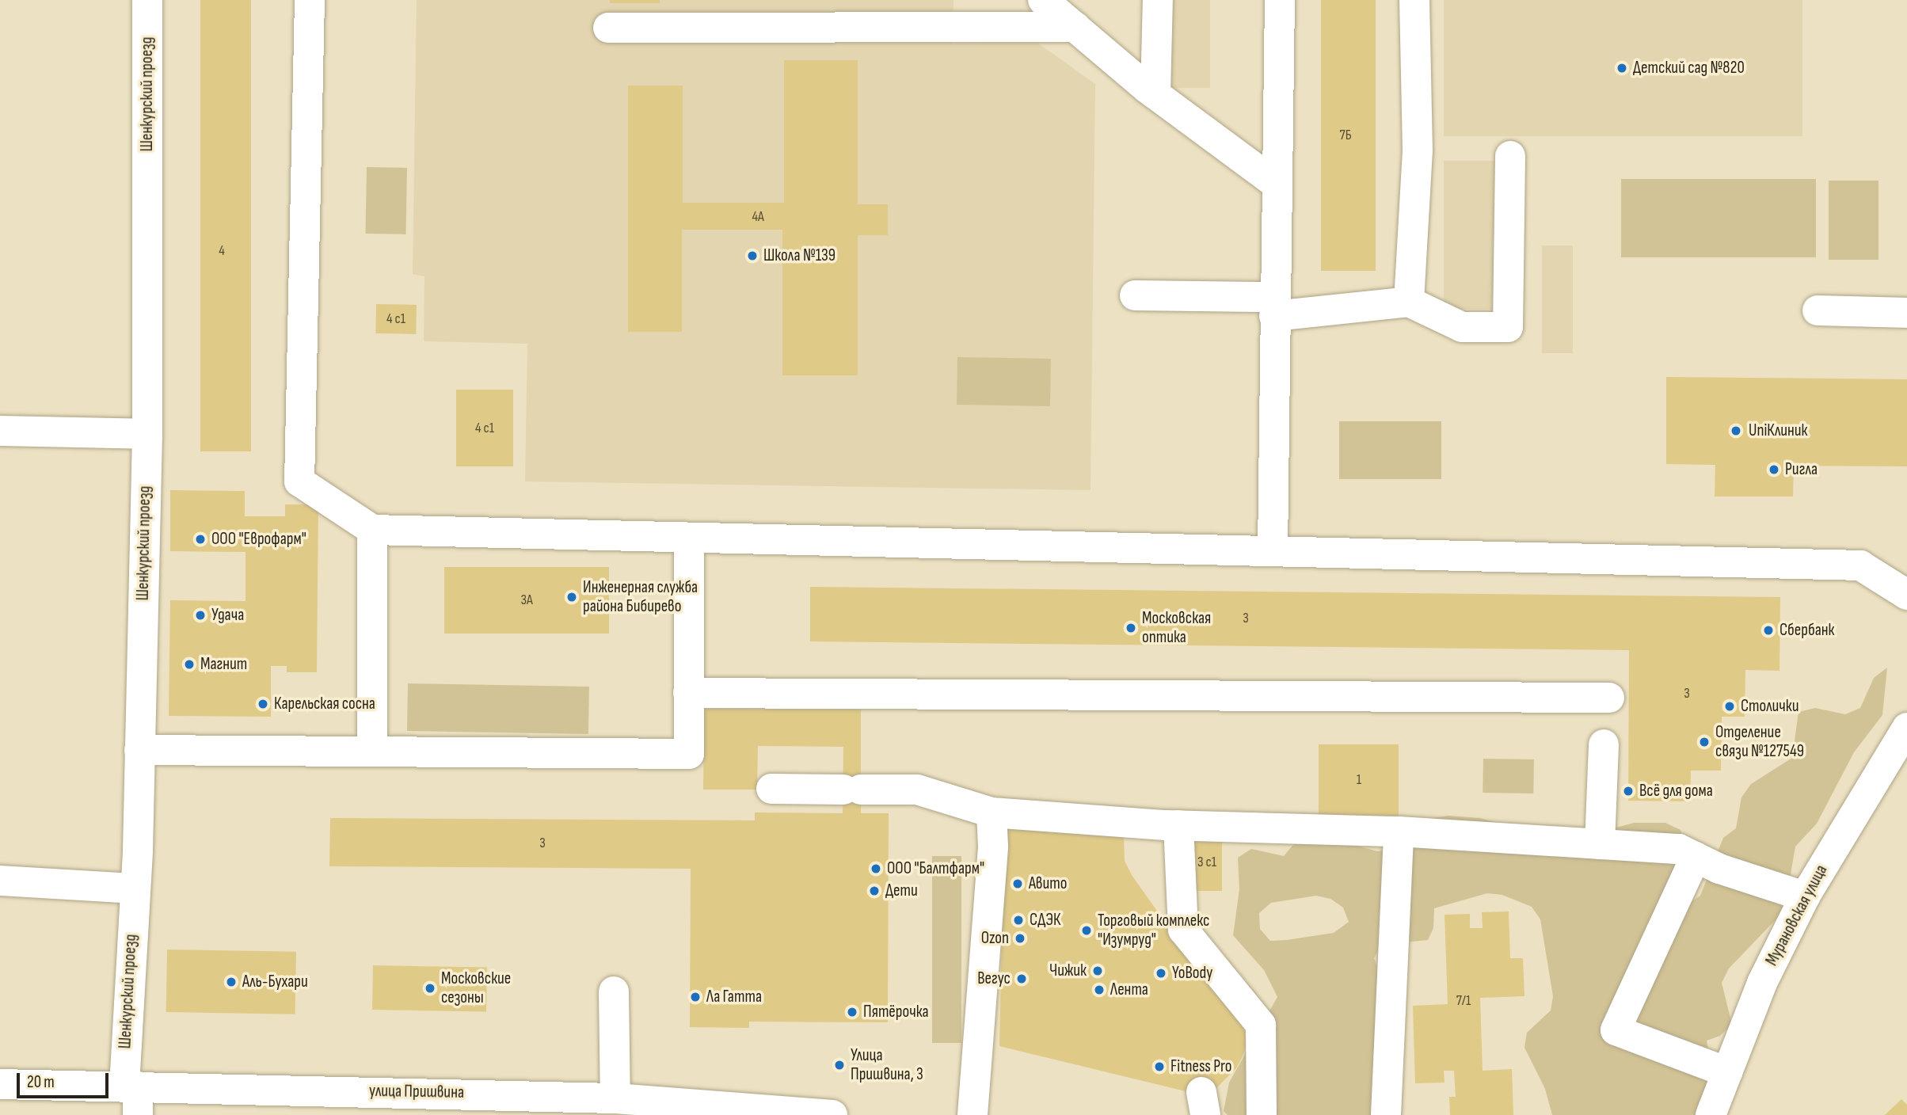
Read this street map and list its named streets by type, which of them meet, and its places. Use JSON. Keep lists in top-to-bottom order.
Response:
{
  "streets": {
    "street": ["Шенкурский проезд", "Мурановская улица", "улица Пришвина"]
  },
  "crossings": [
    ["Шенкурский проезд", "улица Пришвина"]
  ],
  "places": [
    "Детский сад №820",
    "Школа №139",
    "UniКлиник",
    "Ригла",
    "ООО \"Еврофарм\"",
    "Инженерная служба района Бибирево",
    "Удача",
    "Московская оптика",
    "Сбербанк",
    "Магнит",
    "Карельская сосна",
    "Столички",
    "Отделение связи №127549",
    "Всё для дома",
    "ООО \"Балтфарм\"",
    "Авито",
    "Дети",
    "СДЭК",
    "Торговый комплекс \"Изумруд\"",
    "Ozon",
    "Чижик",
    "YoBody",
    "Вегус",
    "Аль-Бухари",
    "Московские сезоны",
    "Лента",
    "Ла Гатта",
    "Пятёрочка",
    "Улица Пришвина, 3",
    "Fitness Pro"
  ],
  "house_numbers": [
    "7Б",
    "4А",
    "4",
    "4 с1",
    "4 с1",
    "3А",
    "3",
    "3",
    "1",
    "3",
    "3 с1",
    "7/1"
  ],
  "scale_bar": "20 m"
}
